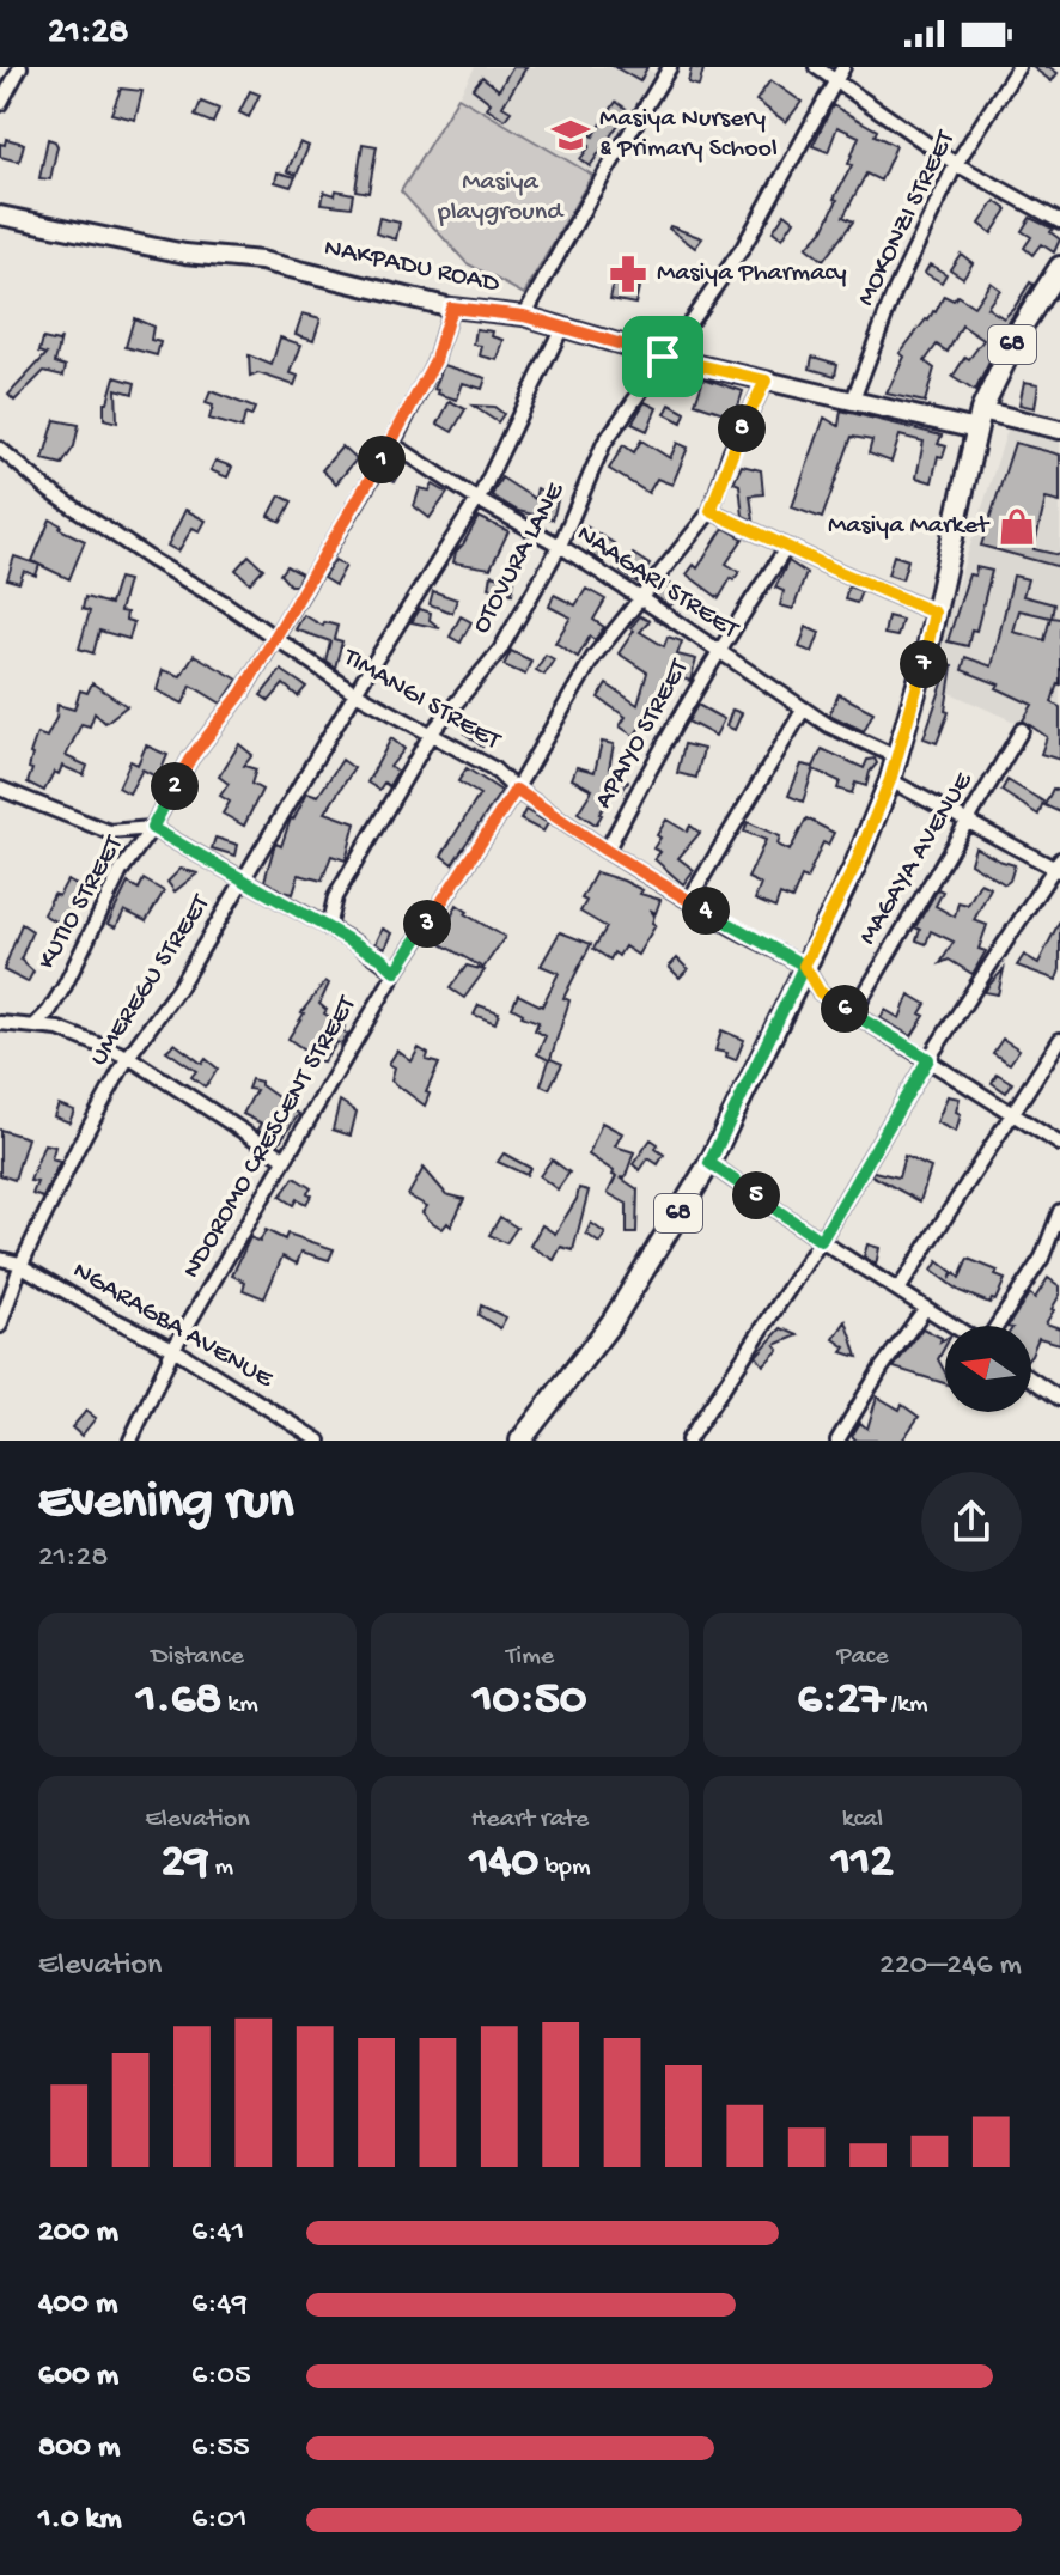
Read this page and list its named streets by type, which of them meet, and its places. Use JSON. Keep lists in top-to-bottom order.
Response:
{
  "streets": {
    "main road": ["68"],
    "street": [
      "MOKONZI STREET",
      "NAKPADU ROAD",
      "OTOVURA LANE",
      "NAAGARI STREET",
      "TIMANGI STREET",
      "APAIYO STREET",
      "MAGAYA AVENUE",
      "KUTIO STREET",
      "UMEREGU STREET",
      "NDOROMO CRESCENT STREET",
      "NGARAGBA AVENUE"
    ]
  },
  "crossings": [
    ["MOKONZI STREET", "NAKPADU ROAD"],
    ["NAKPADU ROAD", "68"],
    ["NAKPADU ROAD", "OTOVURA LANE"],
    ["NAKPADU ROAD", "KUTIO STREET"],
    ["NAKPADU ROAD", "UMEREGU STREET"],
    ["NAKPADU ROAD", "NDOROMO CRESCENT STREET"],
    ["68", "NAAGARI STREET"],
    ["68", "TIMANGI STREET"],
    ["OTOVURA LANE", "NAAGARI STREET"],
    ["OTOVURA LANE", "TIMANGI STREET"],
    ["NAAGARI STREET", "APAIYO STREET"],
    ["NAAGARI STREET", "KUTIO STREET"],
    ["NAAGARI STREET", "UMEREGU STREET"],
    ["NAAGARI STREET", "NDOROMO CRESCENT STREET"],
    ["TIMANGI STREET", "APAIYO STREET"],
    ["TIMANGI STREET", "MAGAYA AVENUE"],
    ["TIMANGI STREET", "KUTIO STREET"],
    ["TIMANGI STREET", "UMEREGU STREET"],
    ["TIMANGI STREET", "NDOROMO CRESCENT STREET"],
    ["UMEREGU STREET", "NGARAGBA AVENUE"],
    ["NDOROMO CRESCENT STREET", "NGARAGBA AVENUE"]
  ],
  "parks": ["Masiya playground"],
  "places": {
    "school or university": ["Masiya Nursery & Primary School"],
    "pharmacy": ["Masiya Pharmacy"],
    "shop": ["Masiya Market"]
  },
  "north": "left",
  "page": {
    "status": "21:28",
    "pins": [
      "8",
      "1",
      "7",
      "2",
      "4",
      "3",
      "6",
      "5"
    ],
    "heading": ["Evening run", "21:28"],
    "stats": [
      ["Distance", "1.68 km"],
      ["Time", "10:50"],
      ["Pace", "6:27 /km"],
      ["Elevation", "29 m"],
      ["Heart rate", "140 bpm"],
      ["kcal", "112"]
    ],
    "chart": ["Elevation", "220–246 m"],
    "list": [
      {
        "name": "200 m",
        "note": "6:41"
      },
      {
        "name": "400 m",
        "note": "6:49"
      },
      {
        "name": "600 m",
        "note": "6:05"
      },
      {
        "name": "800 m",
        "note": "6:55"
      },
      {
        "name": "1.0 km",
        "note": "6:01"
      }
    ]
  }
}
